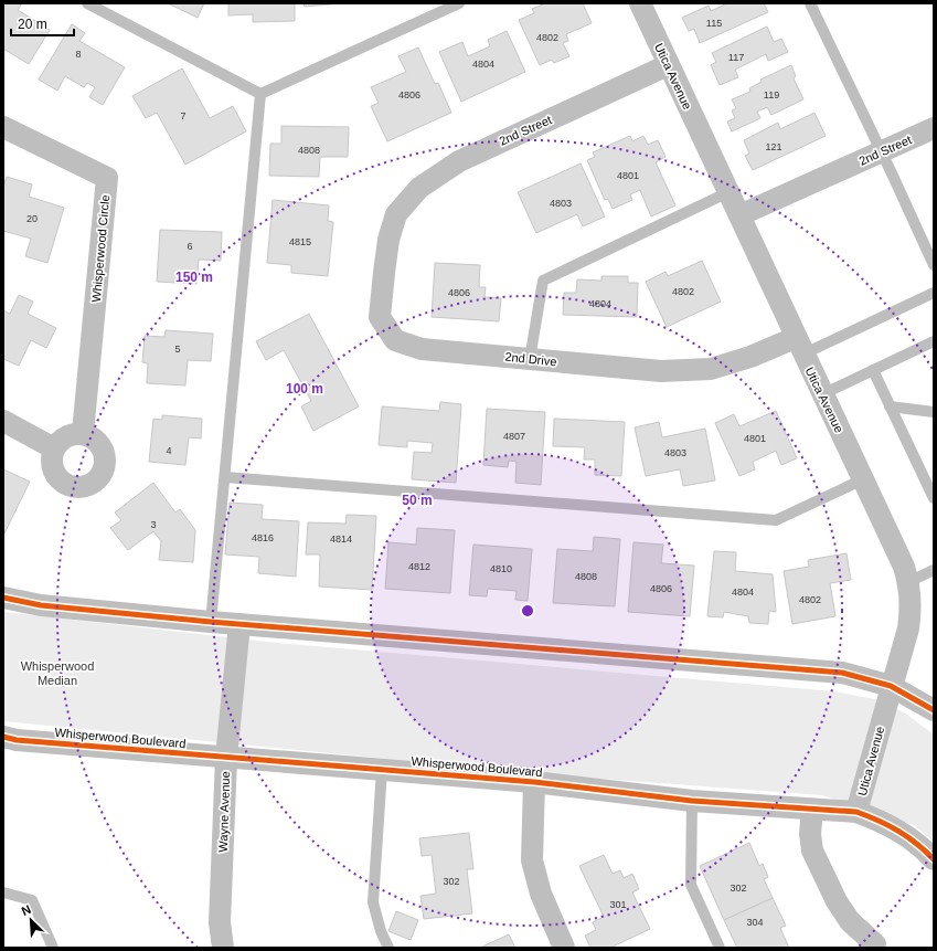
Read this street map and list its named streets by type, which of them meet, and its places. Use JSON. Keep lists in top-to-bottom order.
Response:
{
  "streets": {
    "street": [
      "Utica Avenue",
      "2nd Street",
      "Whisperwood Circle",
      "2nd Drive",
      "Whisperwood Boulevard",
      "Wayne Avenue"
    ]
  },
  "crossings": [
    ["Utica Avenue", "2nd Street"],
    ["Utica Avenue", "2nd Drive"],
    ["Utica Avenue", "Whisperwood Boulevard"],
    ["2nd Street", "2nd Drive"],
    ["Whisperwood Boulevard", "Wayne Avenue"]
  ],
  "parks": ["Whisperwood Median"],
  "house_numbers": [
    "115",
    "4802",
    "8",
    "117",
    "4804",
    "4806",
    "119",
    "7",
    "121",
    "4808",
    "4801",
    "4803",
    "20",
    "4815",
    "6",
    "4802",
    "4806",
    "4804",
    "5",
    "4807",
    "4801",
    "4",
    "4803",
    "3",
    "4816",
    "4814",
    "4812",
    "4810",
    "4808",
    "4806",
    "4804",
    "4802",
    "302",
    "302",
    "301",
    "304"
  ],
  "scale_bar": "20 m",
  "north": "top left",
  "rings": ["150 m", "100 m", "50 m"]
}
